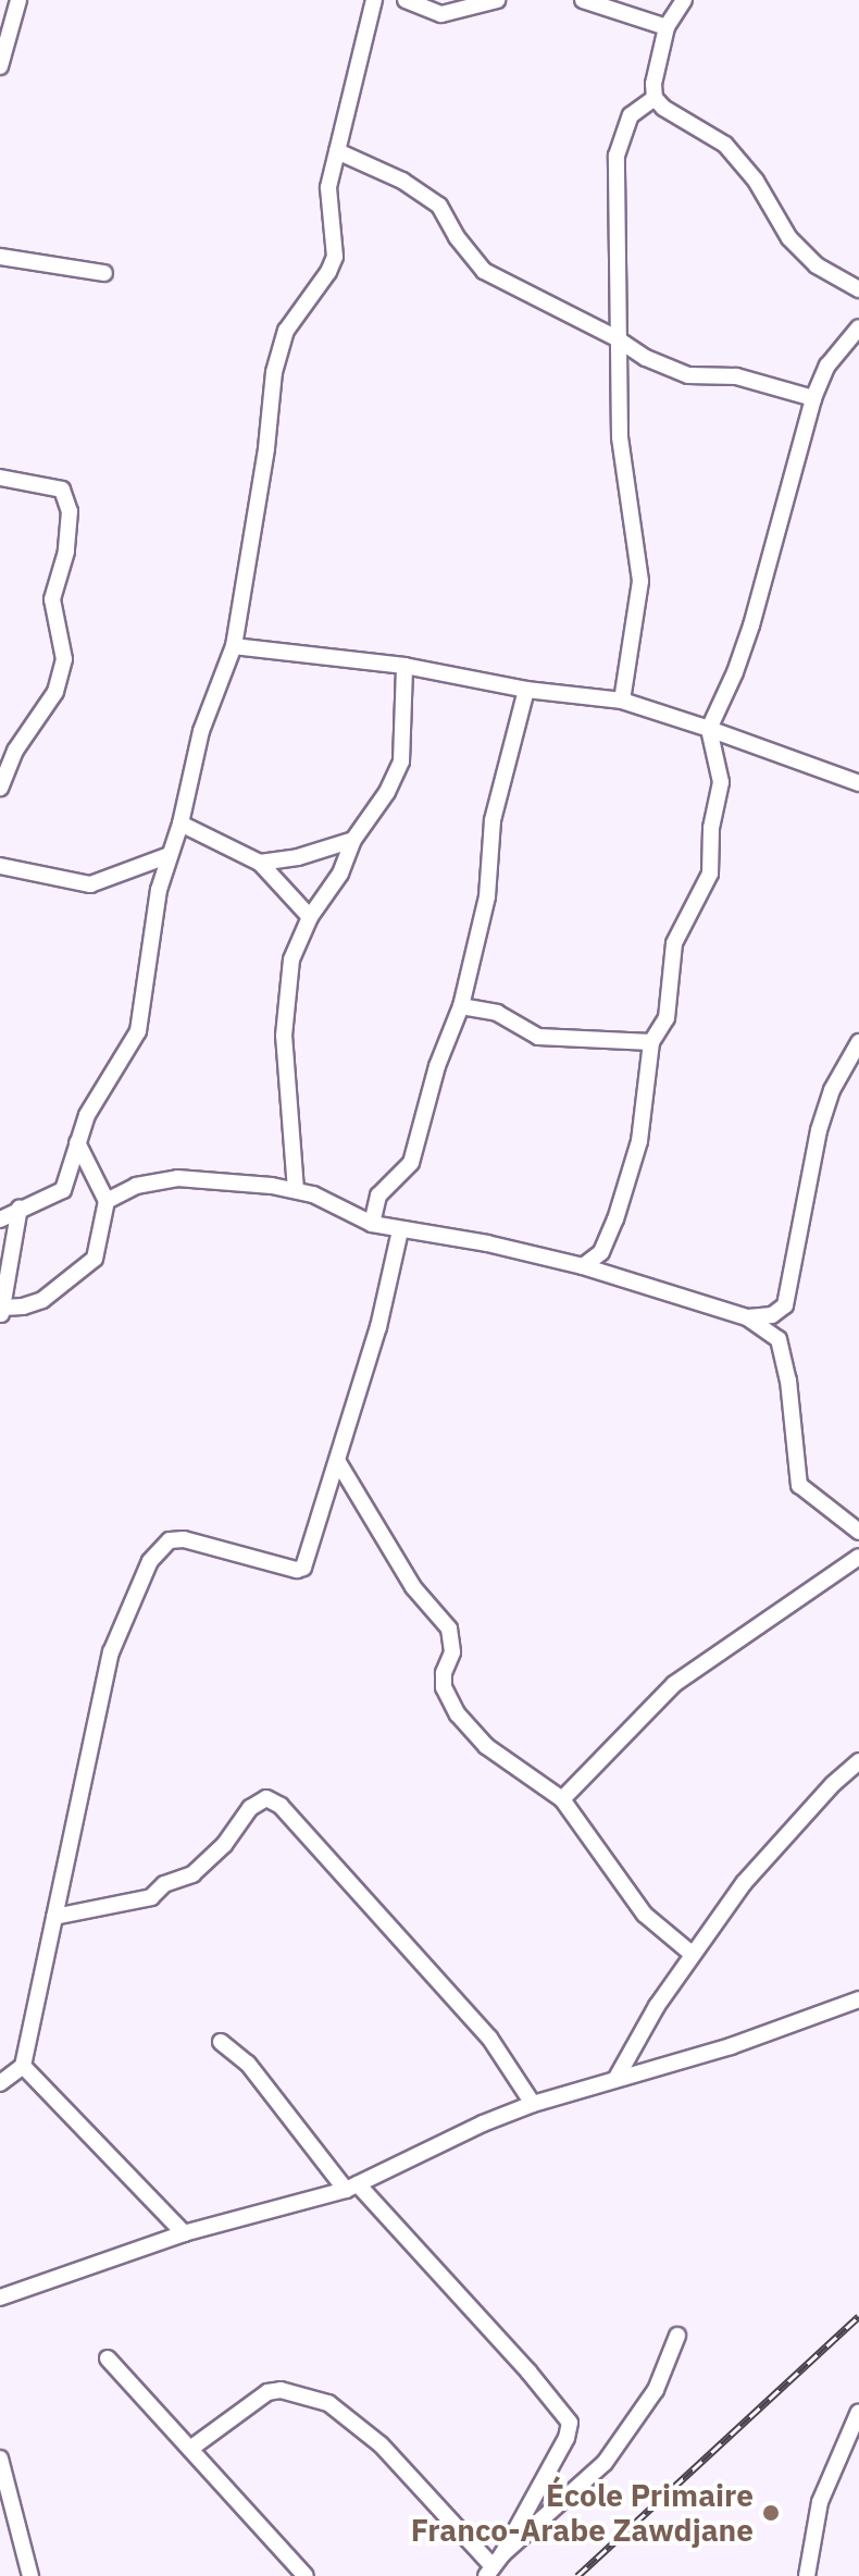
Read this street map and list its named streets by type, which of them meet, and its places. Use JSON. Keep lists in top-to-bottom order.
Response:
{
  "places": ["École Primaire Franco-Arabe Zawdjane"]
}
